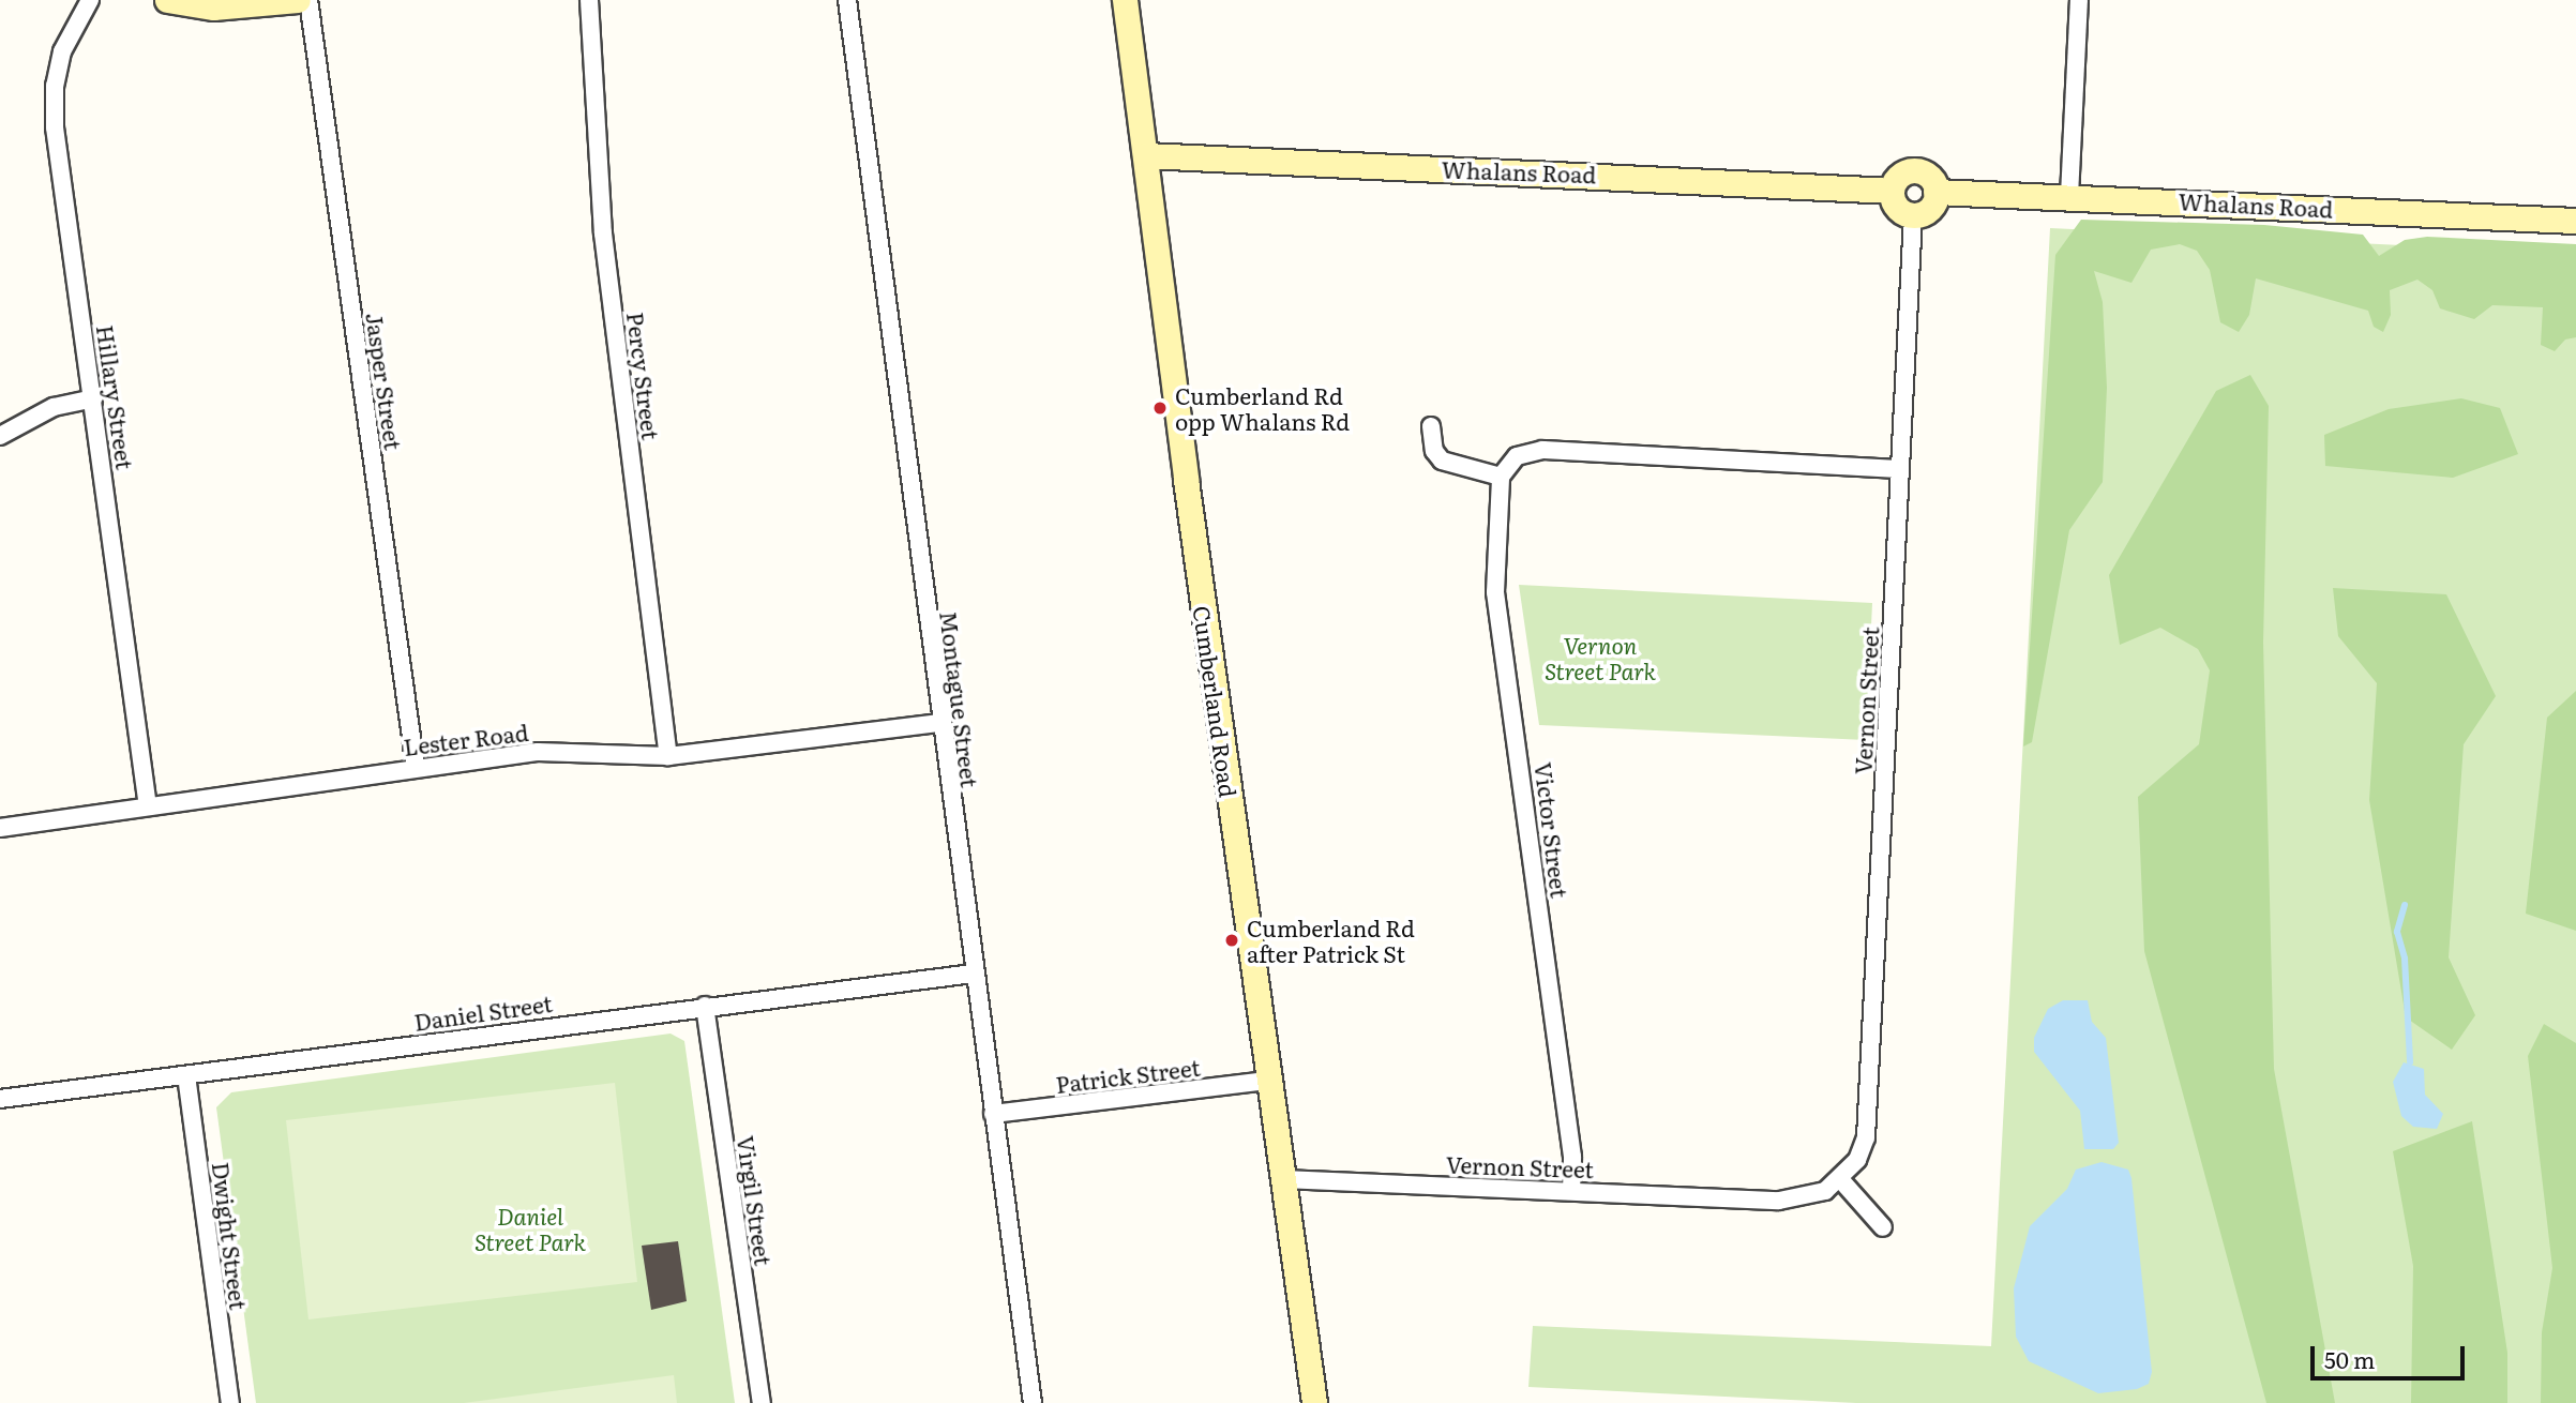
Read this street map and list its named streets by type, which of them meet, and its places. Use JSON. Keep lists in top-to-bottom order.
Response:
{
  "streets": {
    "street": [
      "Whalans Road",
      "Percy Street",
      "Jasper Street",
      "Hillary Street",
      "Montague Street",
      "Vernon Street",
      "Cumberland Road",
      "Lester Road",
      "Victor Street",
      "Daniel Street",
      "Patrick Street",
      "Virgil Street",
      "Dwight Street"
    ]
  },
  "crossings": [
    ["Whalans Road", "Vernon Street"],
    ["Whalans Road", "Cumberland Road"],
    ["Percy Street", "Lester Road"],
    ["Jasper Street", "Lester Road"],
    ["Hillary Street", "Lester Road"],
    ["Montague Street", "Lester Road"],
    ["Montague Street", "Daniel Street"],
    ["Montague Street", "Patrick Street"],
    ["Vernon Street", "Cumberland Road"],
    ["Vernon Street", "Victor Street"],
    ["Cumberland Road", "Patrick Street"],
    ["Daniel Street", "Virgil Street"],
    ["Daniel Street", "Dwight Street"]
  ],
  "parks": ["Vernon Street Park", "Daniel Street Park"],
  "places": ["Cumberland Rd opp Whalans Rd", "Cumberland Rd after Patrick St"],
  "scale_bar": "50 m"
}
